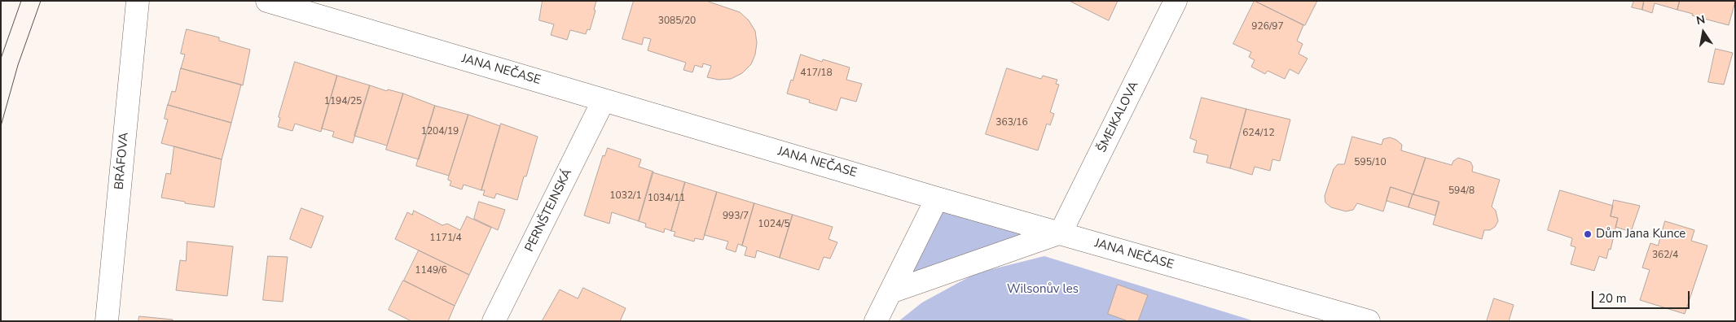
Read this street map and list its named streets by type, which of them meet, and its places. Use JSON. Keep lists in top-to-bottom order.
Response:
{
  "streets": {
    "street": [
      "JANA NEČASE",
      "ŠMEJKALOVA",
      "BRÁFOVA",
      "PERNŠTEJNSKÁ"
    ]
  },
  "crossings": [
    ["JANA NEČASE", "ŠMEJKALOVA"],
    ["JANA NEČASE", "PERNŠTEJNSKÁ"]
  ],
  "parks": ["Wilsonův les"],
  "places": ["Dům Jana Kunce"],
  "house_numbers": [
    "3085/20",
    "926/97",
    "417/18",
    "1194/25",
    "363/16",
    "1204/19",
    "624/12",
    "595/10",
    "594/8",
    "1032/1",
    "1034/11",
    "993/7",
    "1024/5",
    "1171/4",
    "362/4",
    "1149/6"
  ],
  "scale_bar": "20 m",
  "north": "top"
}
